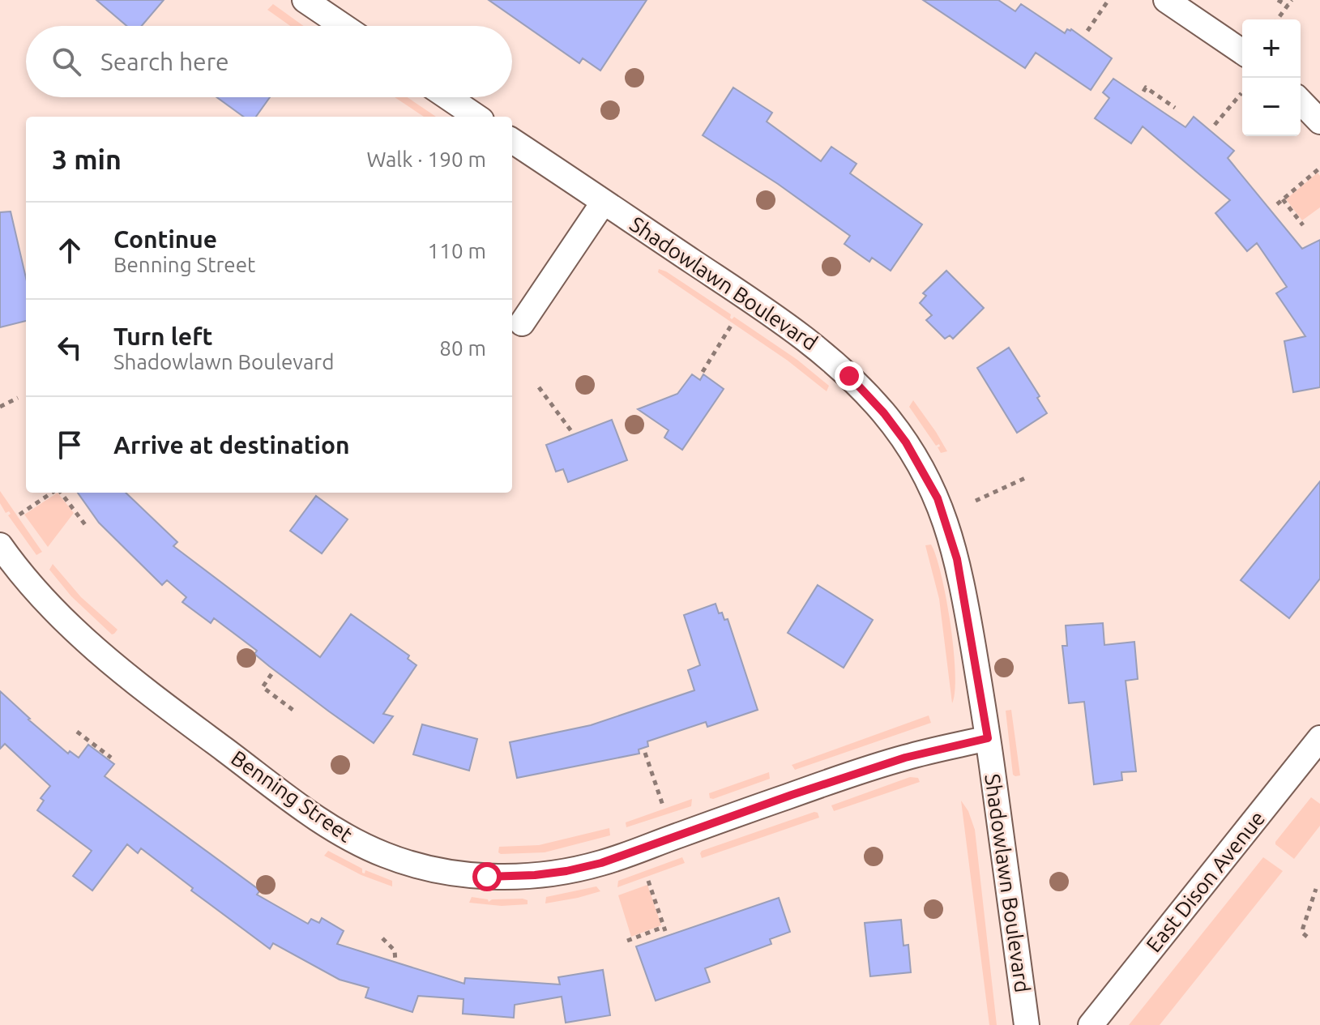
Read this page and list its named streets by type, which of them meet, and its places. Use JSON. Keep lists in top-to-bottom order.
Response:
{
  "streets": {
    "street": ["Shadowlawn Boulevard", "Benning Street", "East Dison Avenue"]
  },
  "crossings": [
    ["Shadowlawn Boulevard", "Benning Street"]
  ],
  "page": {
    "map_buttons": ["+", "−"],
    "search": "Search here",
    "heading": ["3 min", "Walk · 190 m"],
    "list": [
      ["Continue", "Benning Street", "110 m"],
      ["Turn left", "Shadowlawn Boulevard", "80 m"],
      "Arrive at destination"
    ]
  }
}
